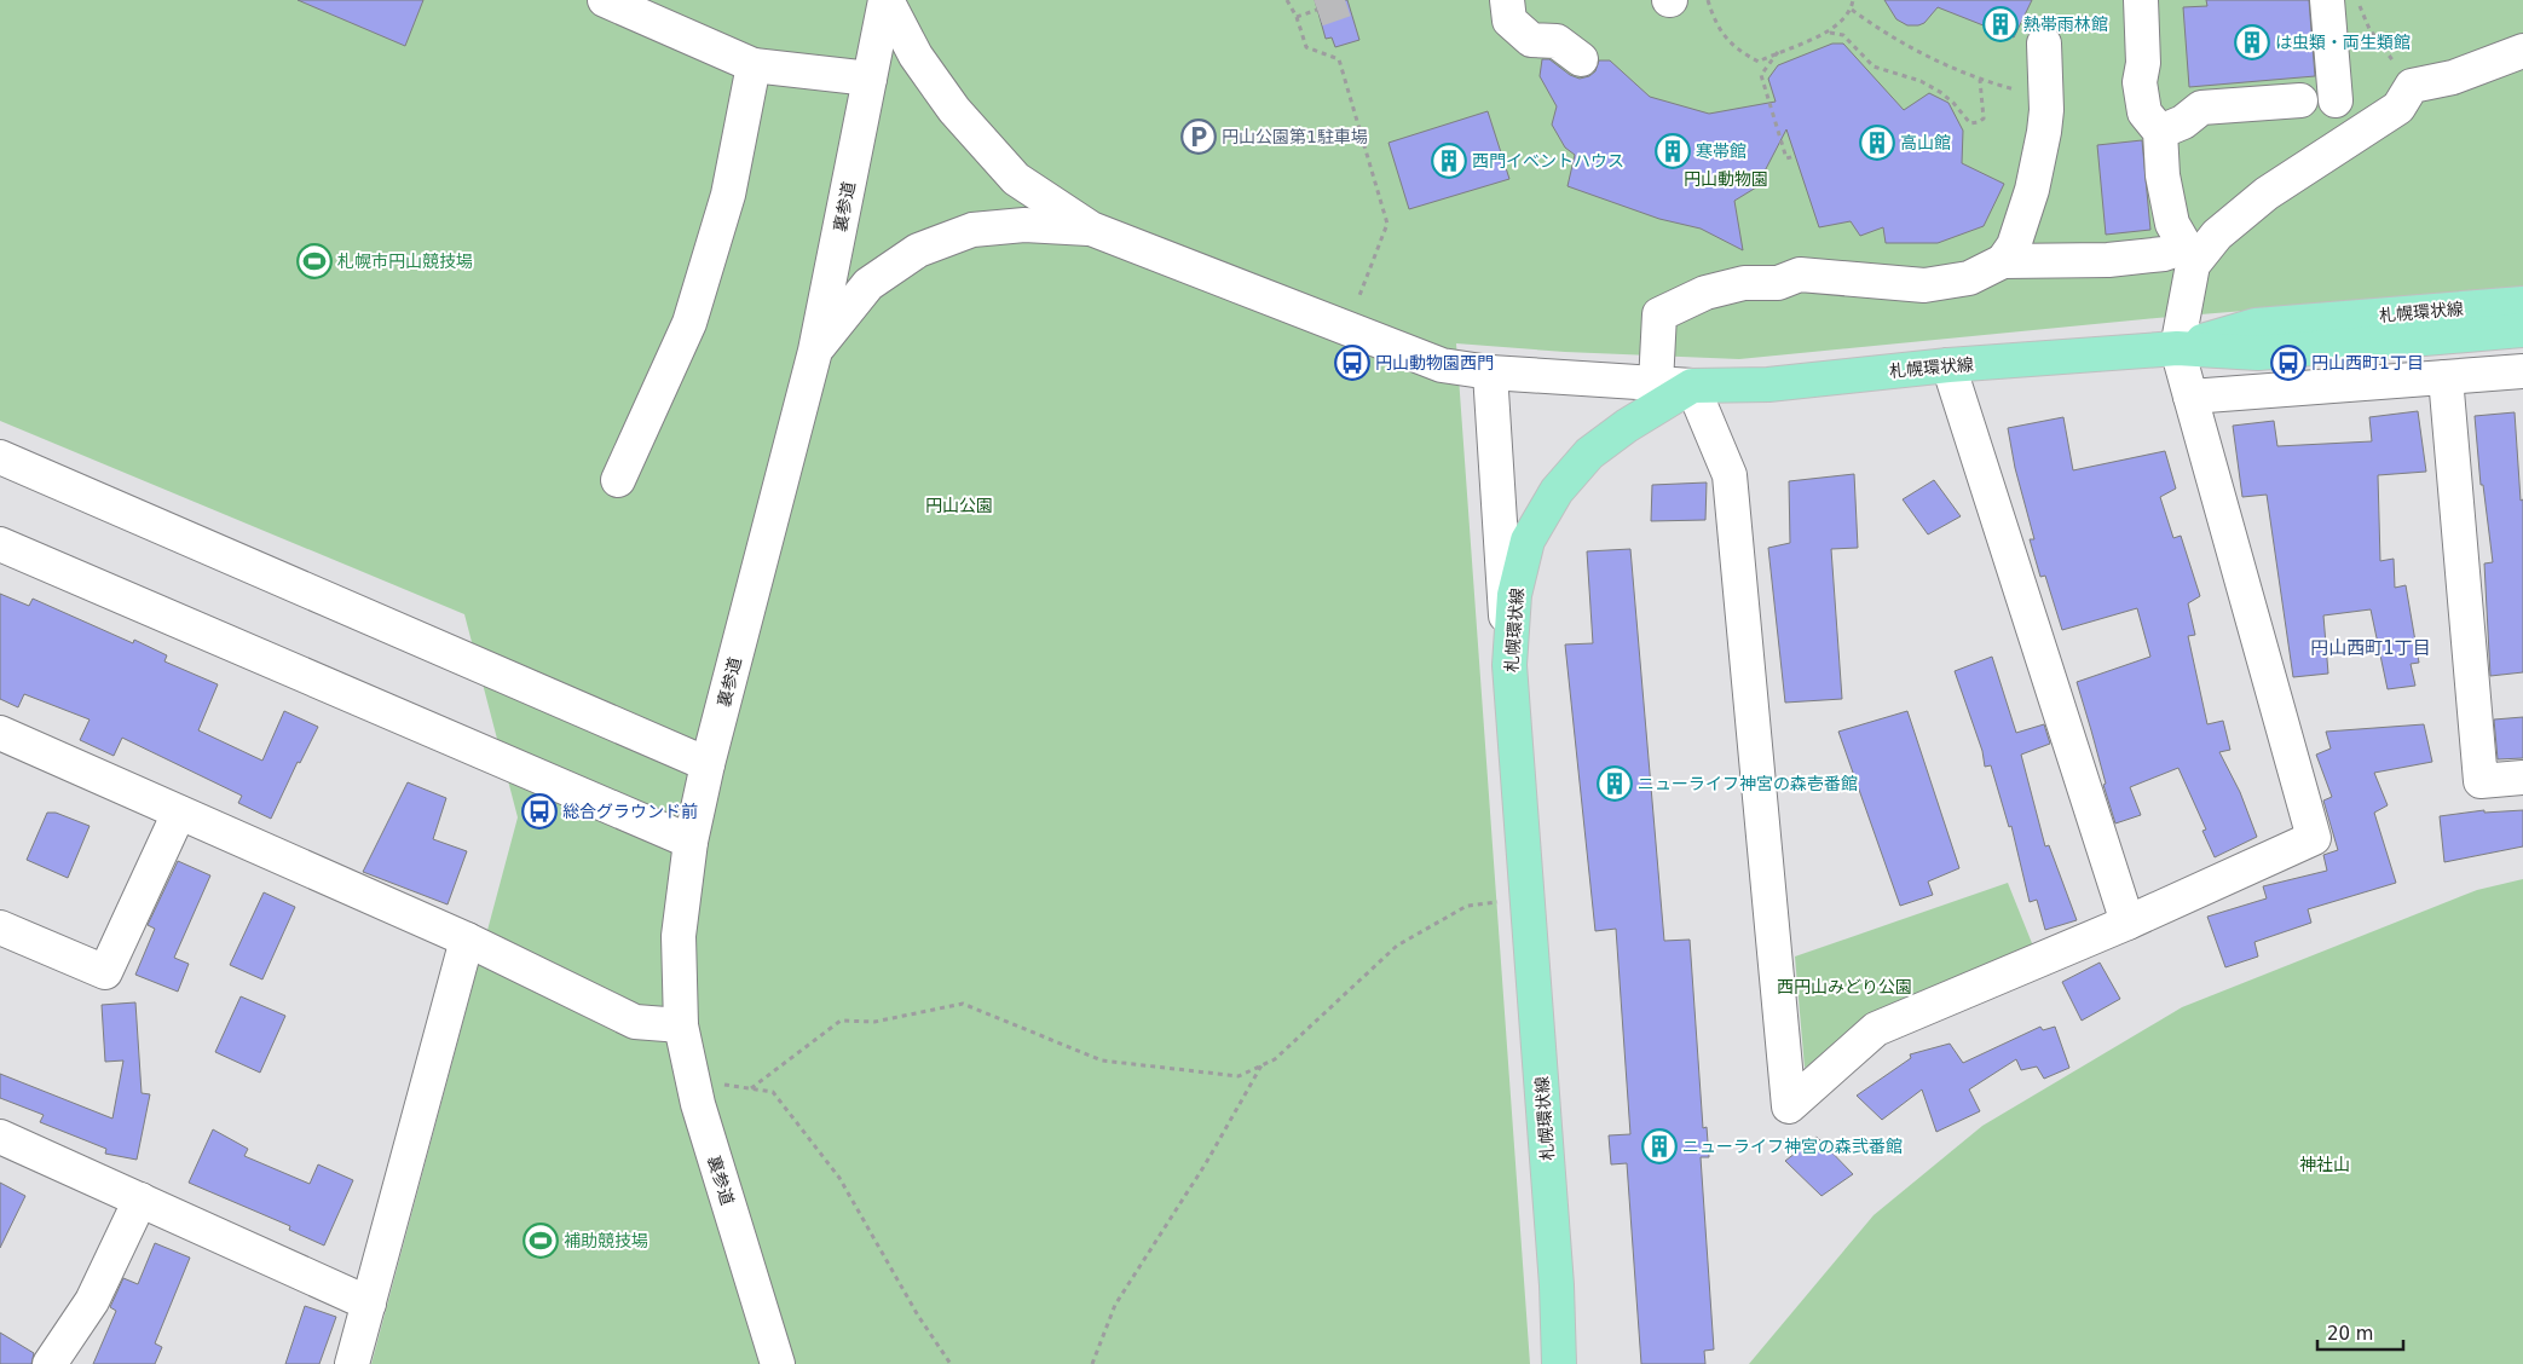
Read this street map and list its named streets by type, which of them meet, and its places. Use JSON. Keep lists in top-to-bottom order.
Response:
{
  "streets": {
    "main road": ["札幌環状線"],
    "street": ["裏参道"]
  },
  "districts": ["円山西町1丁目"],
  "parks": [
    "円山動物園",
    "円山公園",
    "西円山みどり公園",
    "神社山"
  ],
  "places": {
    "building": [
      "熱帯雨林館",
      "は虫類・両生類館",
      "高山館",
      "寒帯館",
      "西門イベントハウス",
      "ニューライフ神宮の森壱番館",
      "ニューライフ神宮の森弐番館"
    ],
    "parking": ["円山公園第1駐車場"],
    "sports": ["札幌市円山競技場", "補助競技場"],
    "bus stop": ["円山動物園西門", "円山西町1丁目", "総合グラウンド前"]
  },
  "scale_bar": "20 m"
}
